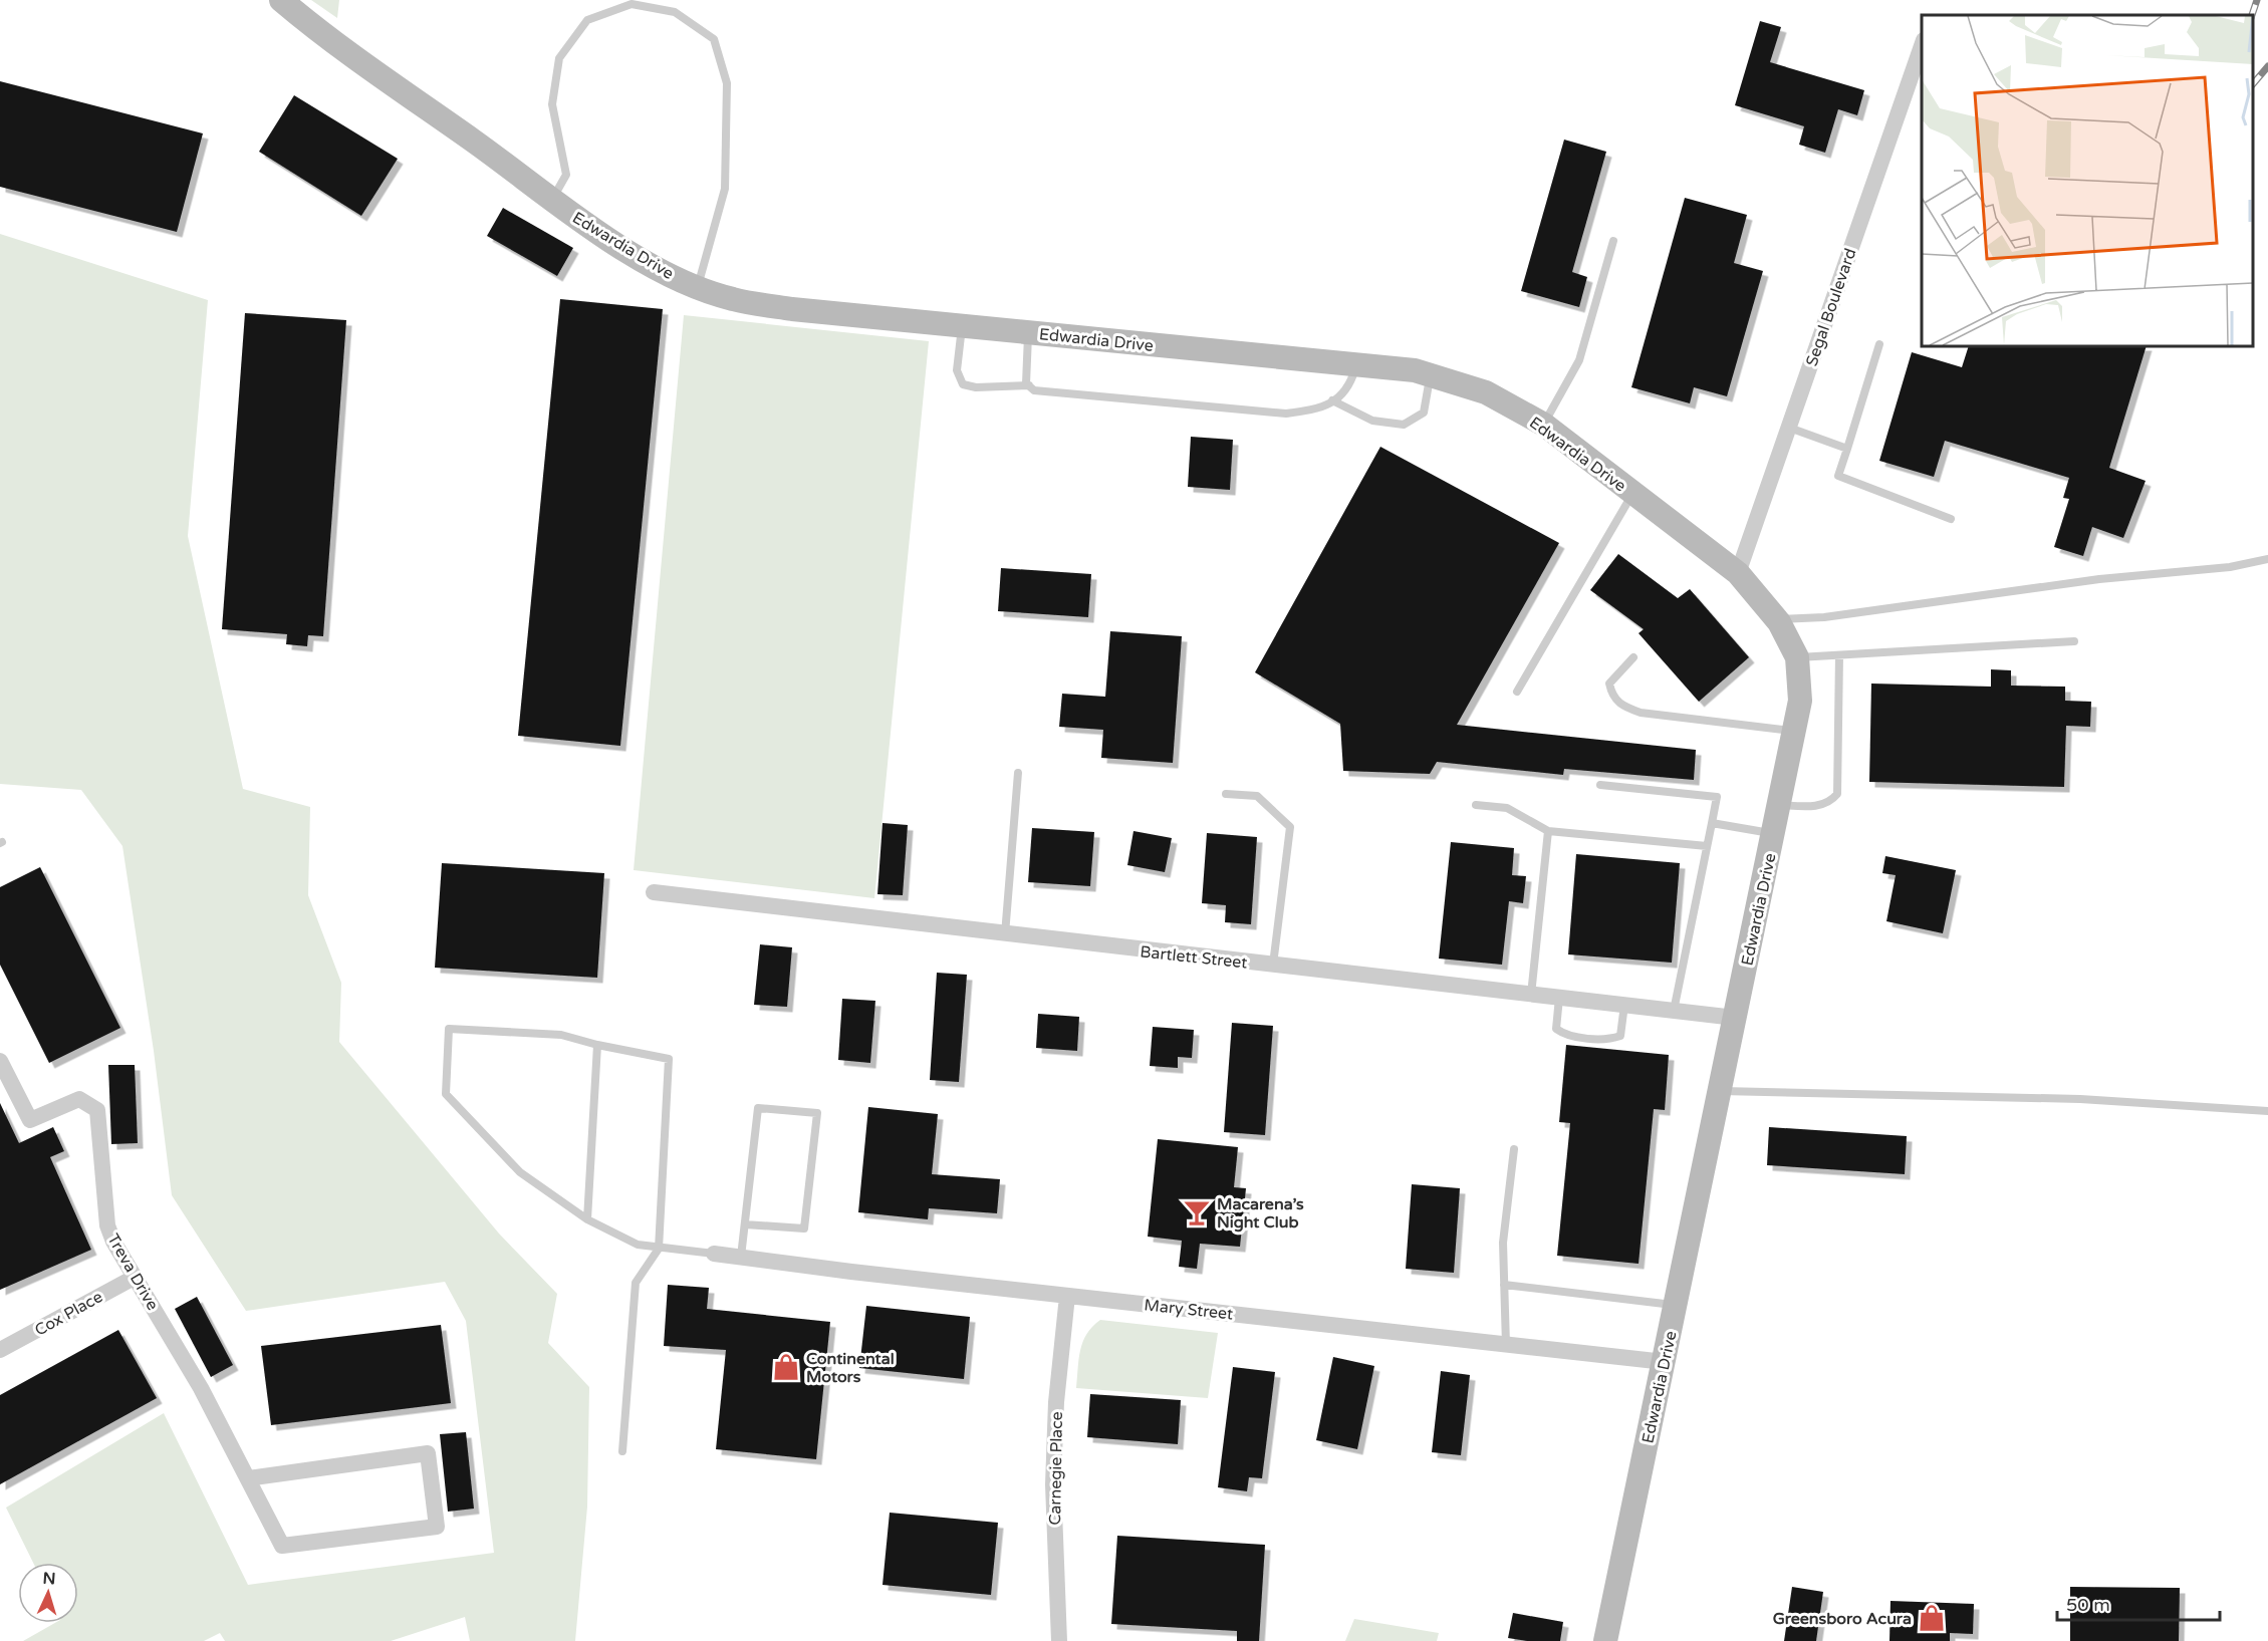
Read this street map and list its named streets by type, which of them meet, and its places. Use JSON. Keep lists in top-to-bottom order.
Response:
{
  "streets": {
    "main road": ["Edwardia Drive"],
    "street": [
      "Segal Boulevard",
      "Bartlett Street",
      "Treva Drive",
      "Mary Street",
      "Cox Place",
      "Carnegie Place"
    ]
  },
  "crossings": [
    ["Edwardia Drive", "Segal Boulevard"],
    ["Edwardia Drive", "Bartlett Street"],
    ["Edwardia Drive", "Mary Street"],
    ["Treva Drive", "Cox Place"],
    ["Mary Street", "Carnegie Place"]
  ],
  "places": {
    "bar": ["Macarena’s Night Club"],
    "shop": ["Continental Motors", "Greensboro Acura"]
  },
  "scale_bar": "50 m",
  "north": "top"
}
